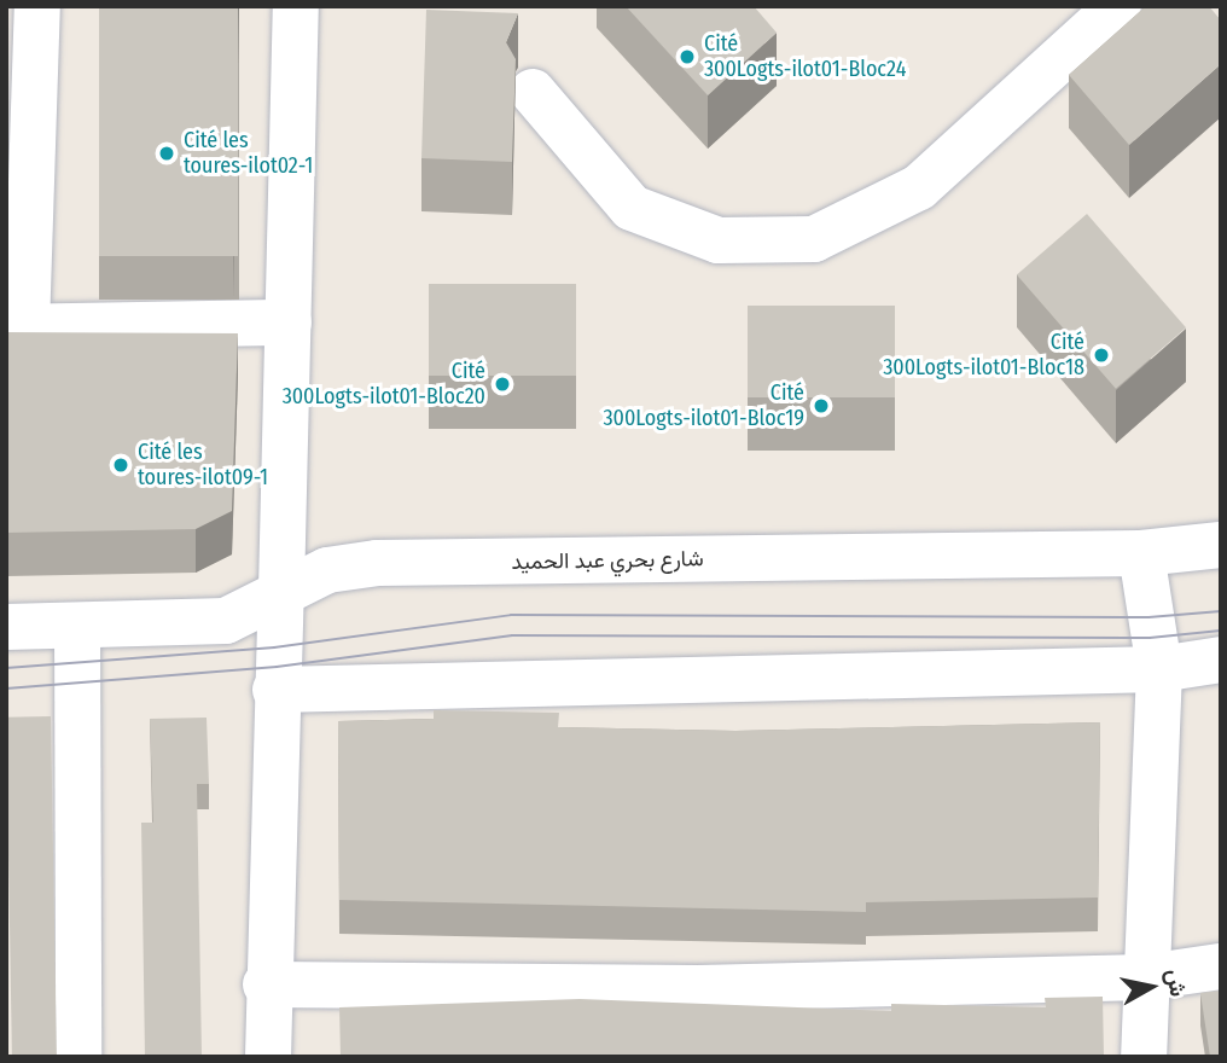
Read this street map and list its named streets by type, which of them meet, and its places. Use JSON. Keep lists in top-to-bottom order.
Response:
{
  "streets": {
    "street": ["شارع بحري عبد الحميد"]
  },
  "places": [
    "Cité 300Logts-ilot01-Bloc24",
    "Cité les toures-ilot02-1",
    "Cité 300Logts-ilot01-Bloc18",
    "Cité 300Logts-ilot01-Bloc20",
    "Cité 300Logts-ilot01-Bloc19",
    "Cité les toures-ilot09-1"
  ],
  "north": "right"
}
